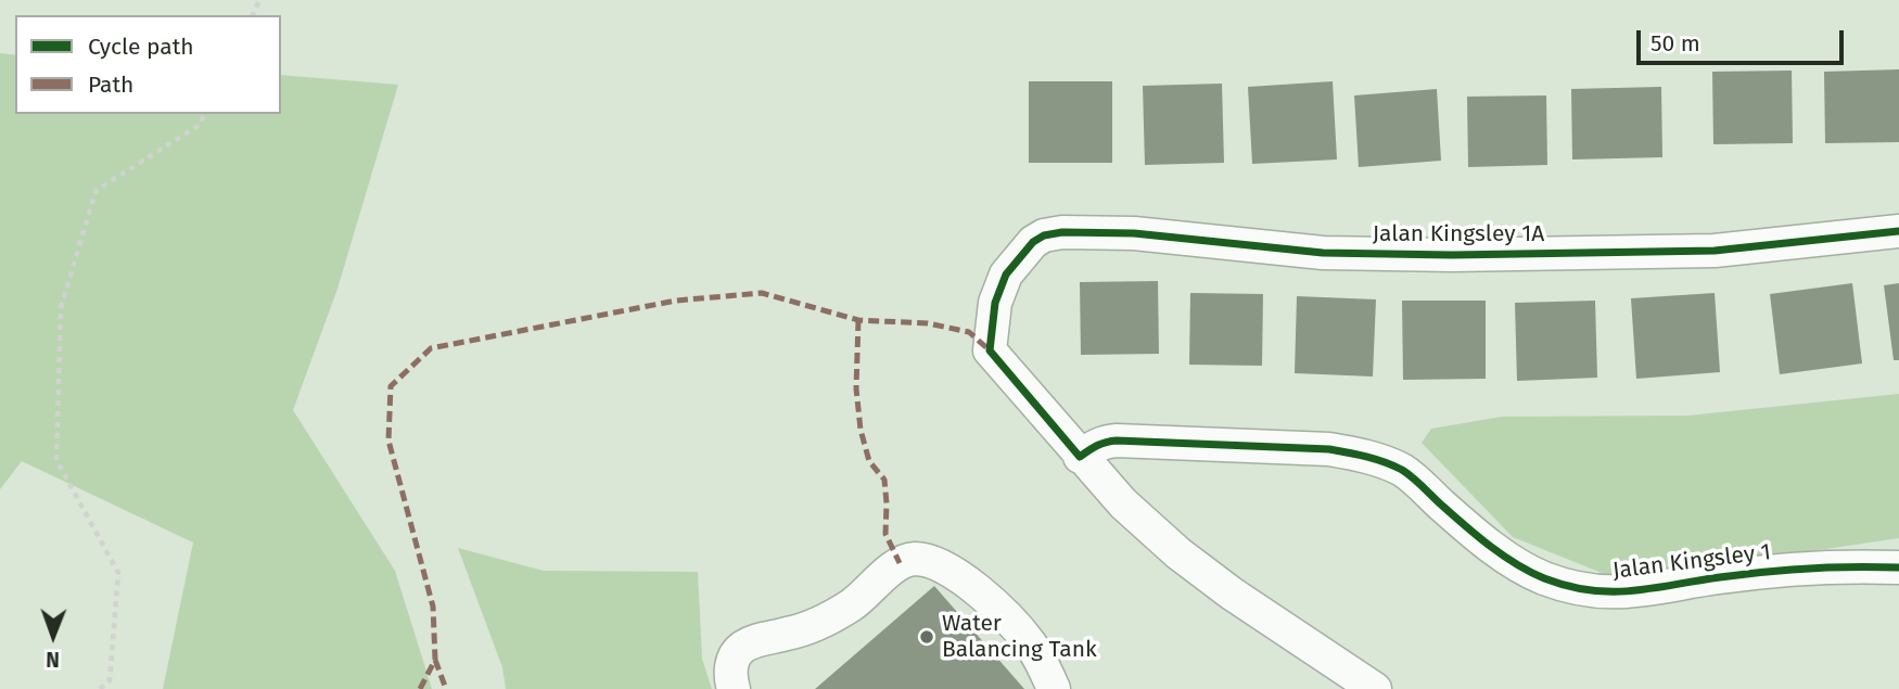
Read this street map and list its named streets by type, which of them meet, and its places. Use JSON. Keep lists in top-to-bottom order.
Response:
{
  "streets": {
    "street": ["Jalan Kingsley 1A", "Jalan Kingsley 1"]
  },
  "crossings": [
    ["Jalan Kingsley 1A", "Jalan Kingsley 1"]
  ],
  "places": ["Water Balancing Tank"],
  "legend": ["Cycle path", "Path"],
  "scale_bar": "50 m",
  "north": "bottom"
}
